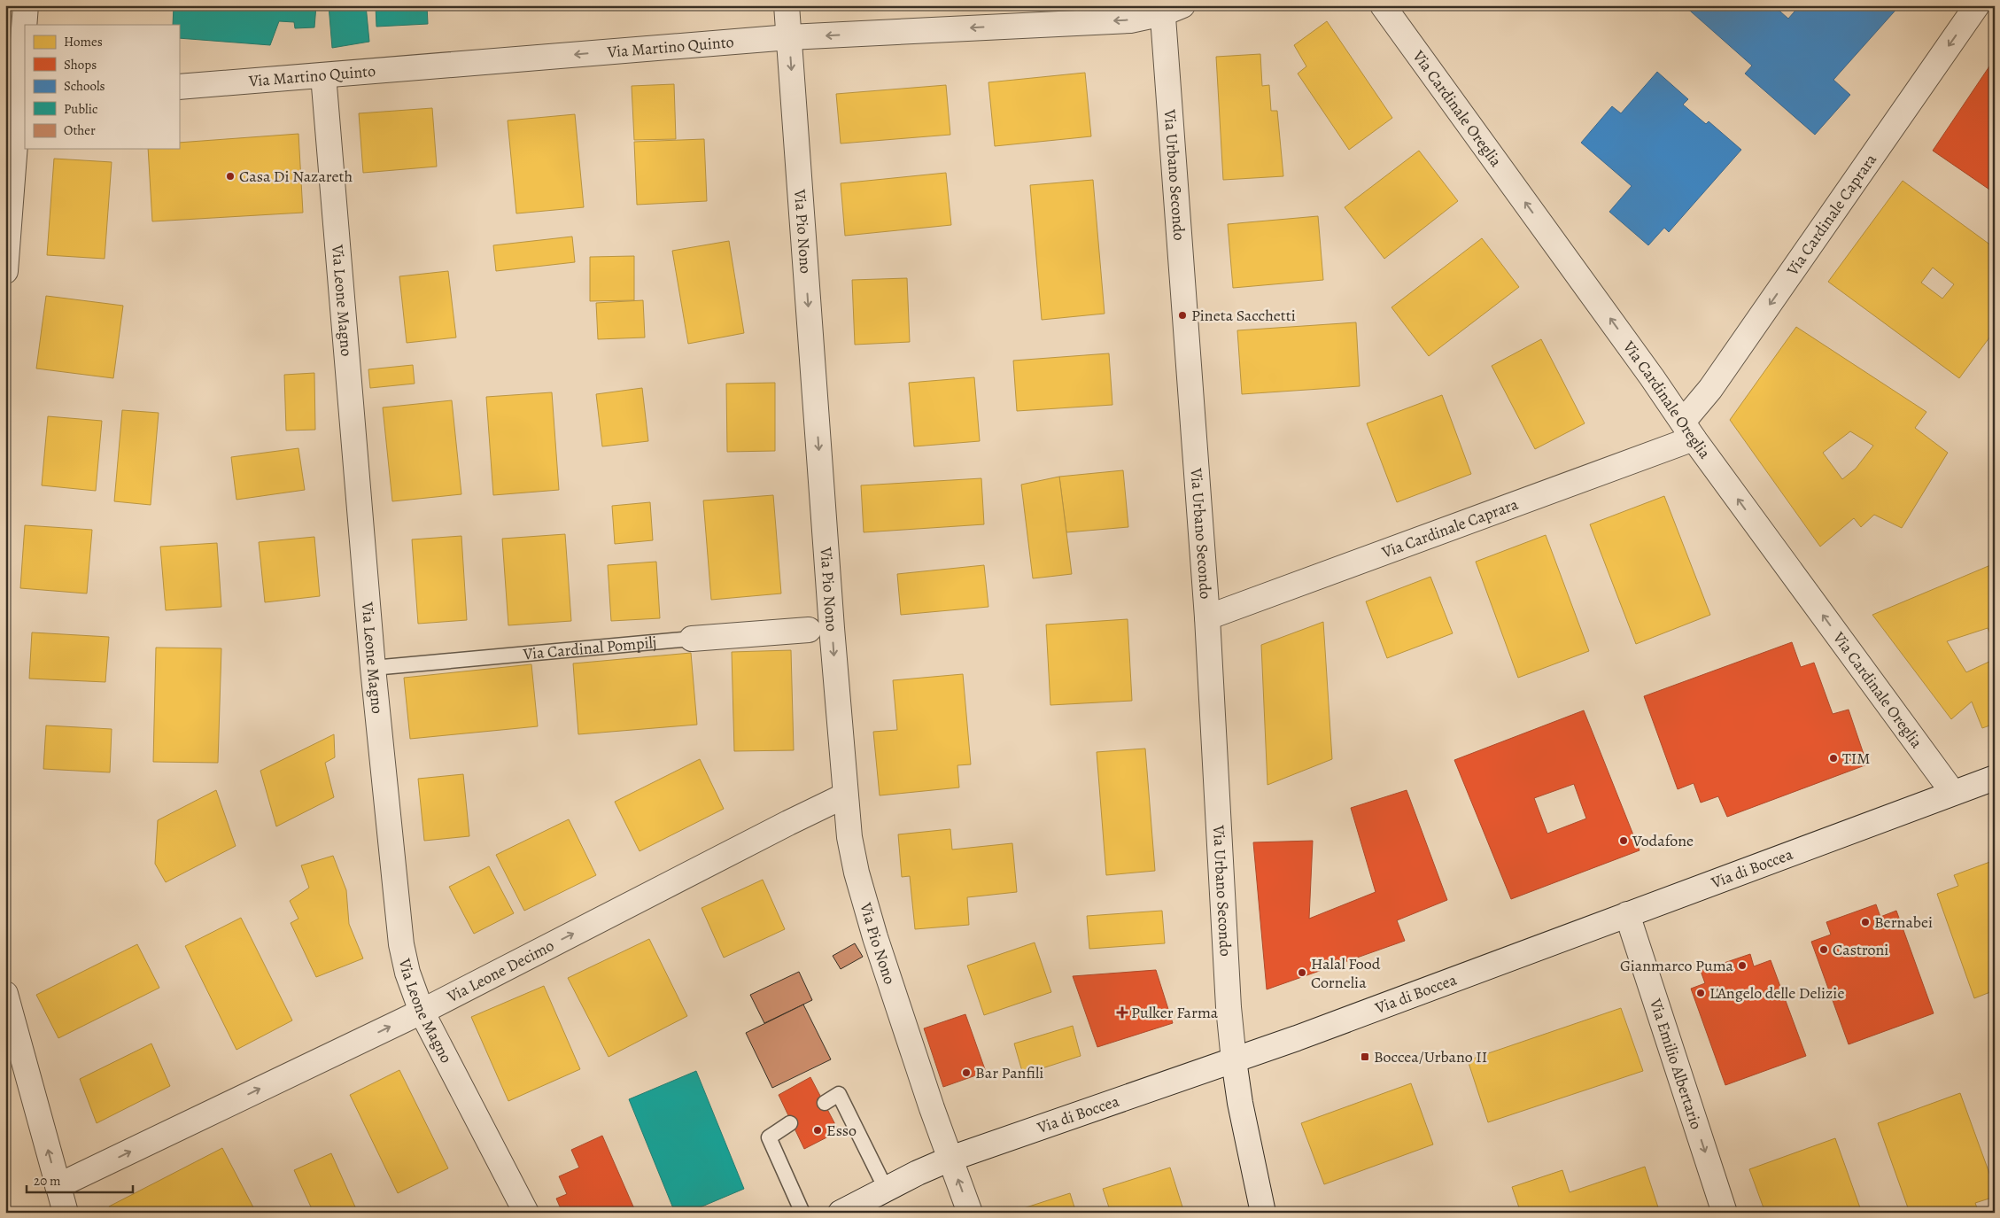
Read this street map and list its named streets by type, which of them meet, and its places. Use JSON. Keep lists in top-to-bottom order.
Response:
{
  "streets": {
    "street": [
      "Via Martino Quinto",
      "Via Cardinale Oreglia",
      "Via Urbano Secondo",
      "Via Cardinale Caprara",
      "Via Pio Nono",
      "Via Leone Magno",
      "Via Cardinal Pompilj",
      "Via di Boccea",
      "Via Leone Decimo",
      "Via Emilio Albertario"
    ]
  },
  "crossings": [
    ["Via Martino Quinto", "Via Urbano Secondo"],
    ["Via Martino Quinto", "Via Pio Nono"],
    ["Via Martino Quinto", "Via Leone Magno"],
    ["Via Cardinale Oreglia", "Via Cardinale Caprara"],
    ["Via Cardinale Oreglia", "Via di Boccea"],
    ["Via Urbano Secondo", "Via Cardinale Caprara"],
    ["Via Urbano Secondo", "Via di Boccea"],
    ["Via Pio Nono", "Via di Boccea"],
    ["Via Pio Nono", "Via Leone Decimo"],
    ["Via Leone Magno", "Via Cardinal Pompilj"],
    ["Via Leone Magno", "Via Leone Decimo"],
    ["Via di Boccea", "Via Emilio Albertario"]
  ],
  "one_way": [
    "Via Martino Quinto",
    "Via Cardinale Oreglia",
    "Via Cardinale Caprara",
    "Via Pio Nono",
    "Via Leone Decimo",
    "Via Emilio Albertario"
  ],
  "places": {
    "other": [
      "Casa Di Nazareth",
      "Pineta Sacchetti",
      "TIM",
      "Vodafone",
      "Bernabei",
      "Castroni",
      "Gianmarco Puma",
      "Halal Food Cornelia",
      "L'Angelo delle Delizie",
      "Bar Panfili",
      "Esso"
    ],
    "health": ["Pulker Farma"],
    "transit": ["Boccea/Urbano II"]
  },
  "legend": [
    "Homes",
    "Shops",
    "Schools",
    "Public",
    "Other"
  ],
  "scale_bar": "20 m"
}
